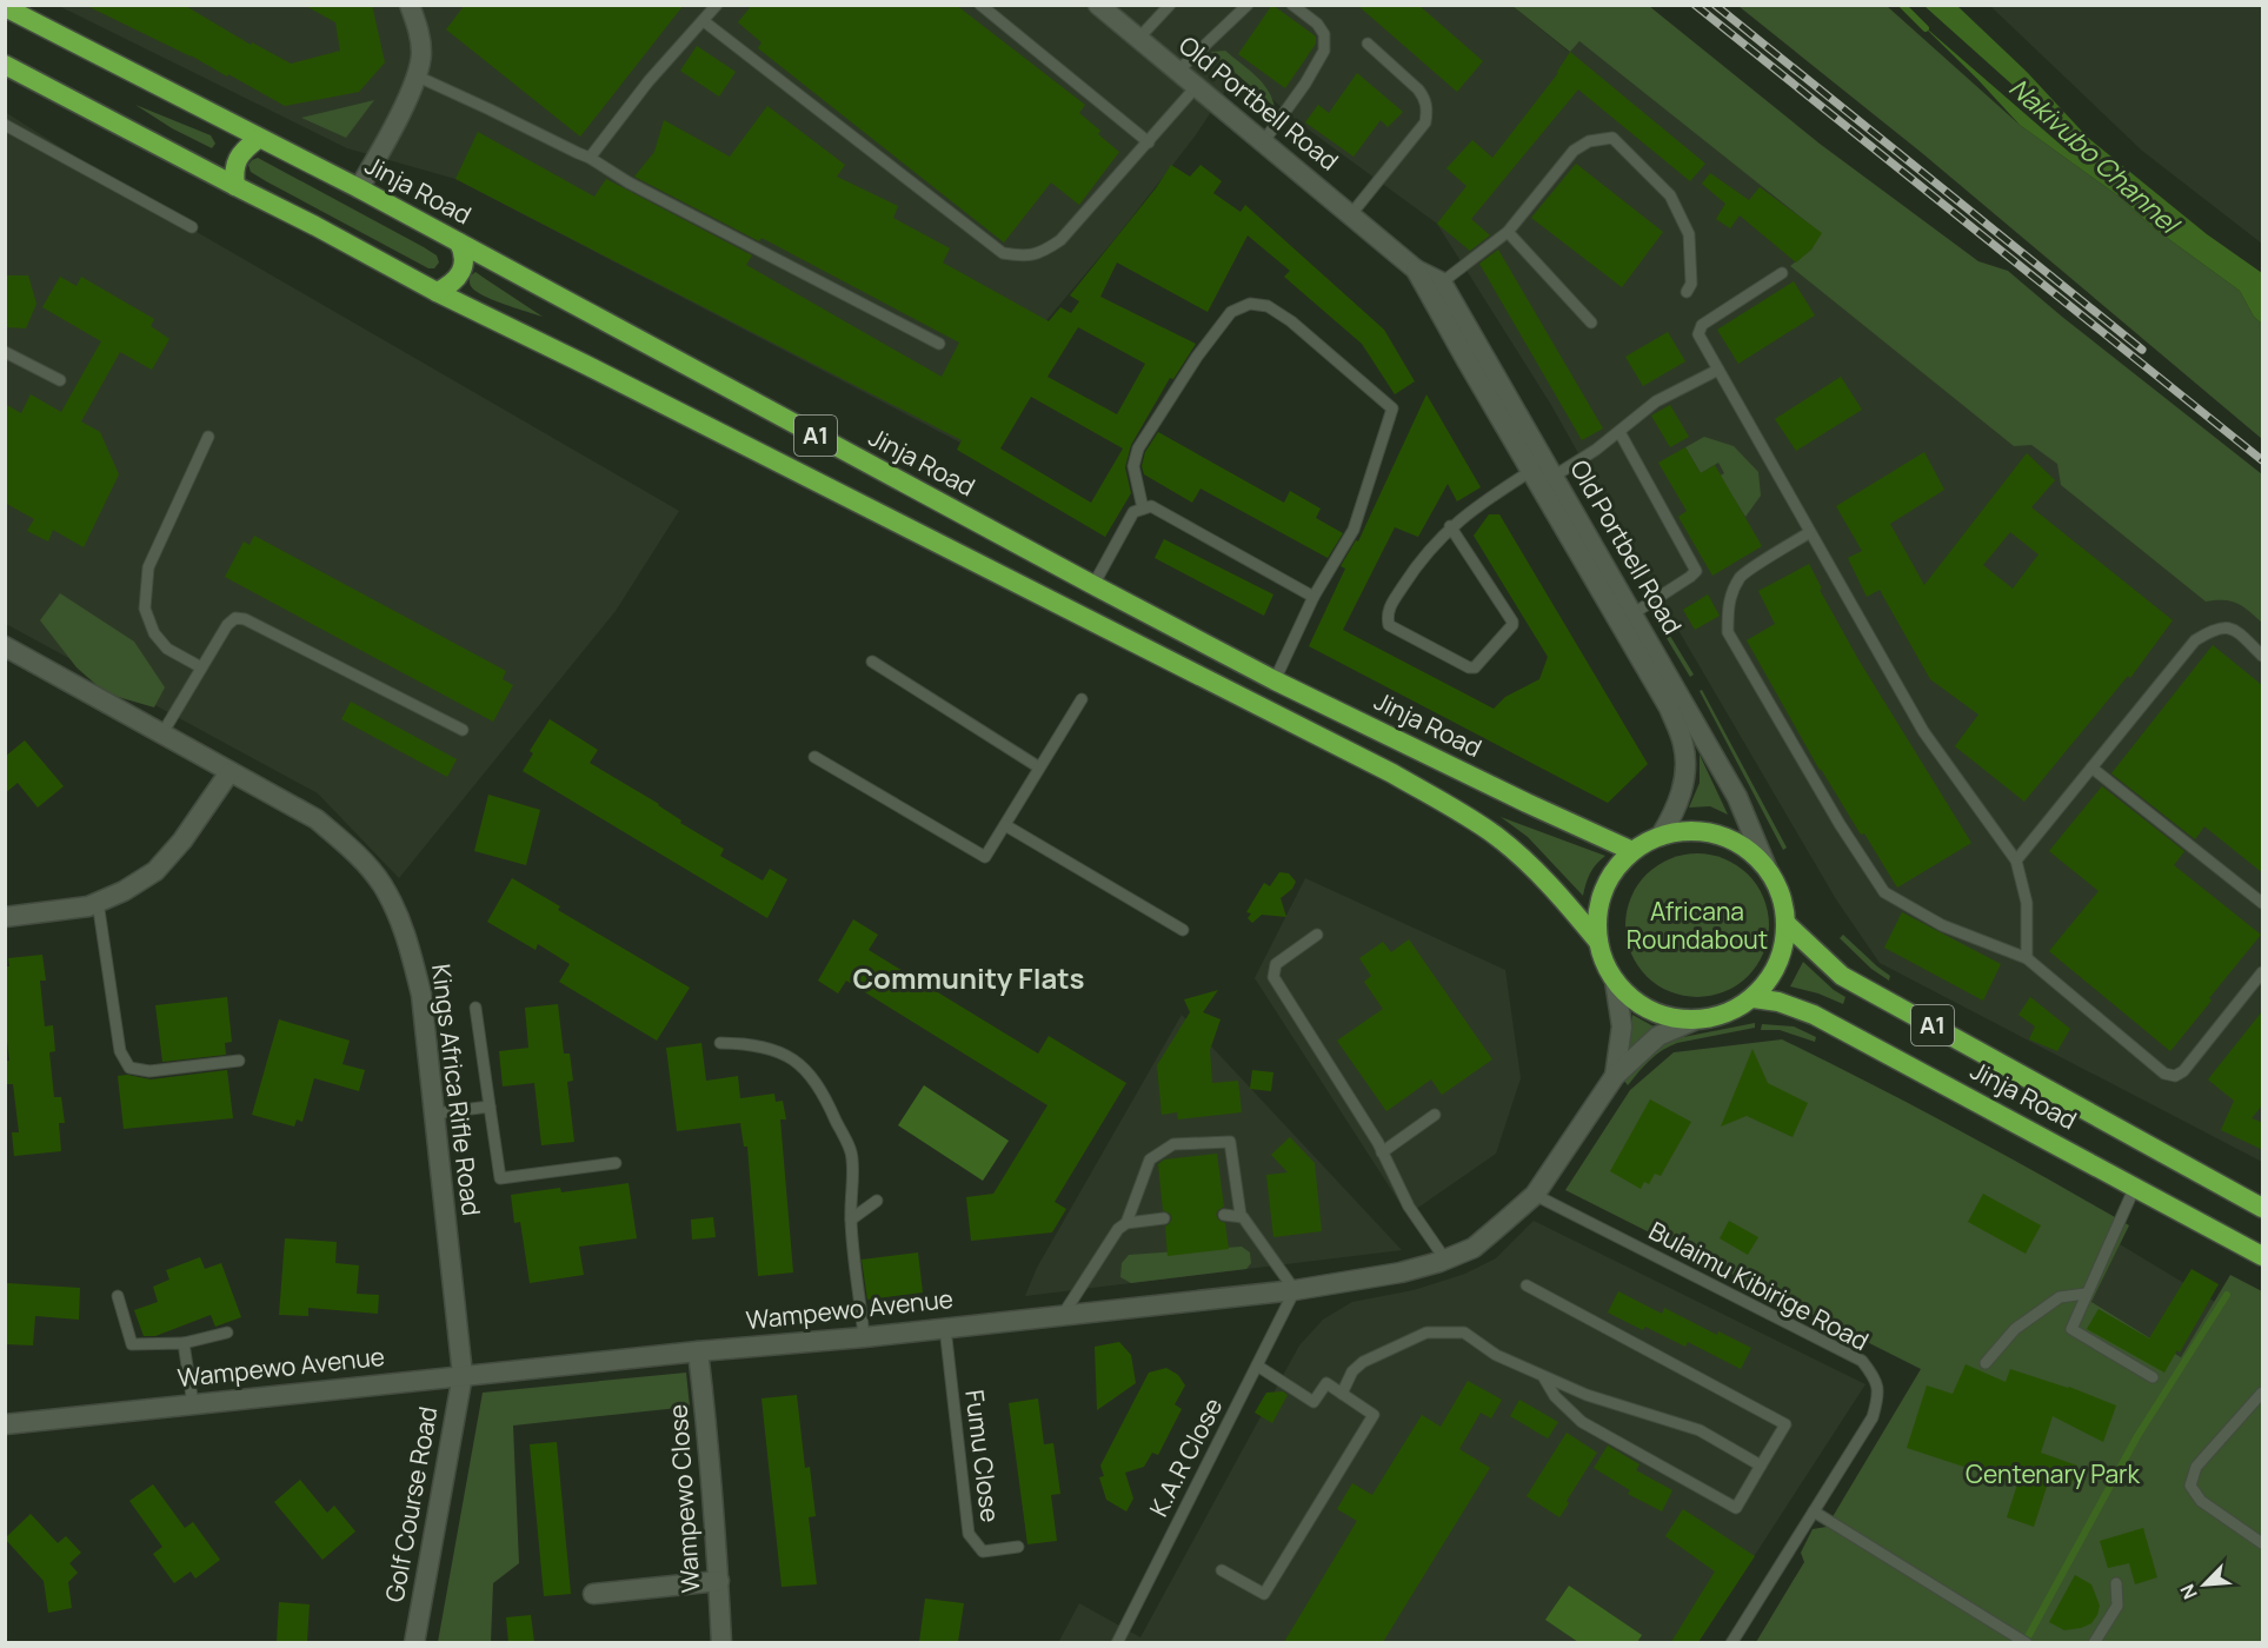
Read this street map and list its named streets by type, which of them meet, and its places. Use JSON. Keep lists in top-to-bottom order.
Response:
{
  "streets": {
    "highway": ["Jinja Road", "A1"],
    "street": [
      "Old Portbell Road",
      "Kings Africa Rifle Road",
      "Wampewo Avenue",
      "Wampewo Close",
      "Golf Course Road"
    ],
    "lane": ["Bulaimu Kibirige Road", "Fumu Close", "K.A.R Close"]
  },
  "crossings": [
    ["Old Portbell Road", "Jinja Road"],
    ["Old Portbell Road", "A1"],
    ["Jinja Road", "A1"],
    ["Kings Africa Rifle Road", "Wampewo Avenue"],
    ["Kings Africa Rifle Road", "Golf Course Road"],
    ["Bulaimu Kibirige Road", "Wampewo Avenue"],
    ["Wampewo Avenue", "Fumu Close"],
    ["Wampewo Avenue", "K.A.R Close"],
    ["Wampewo Avenue", "Wampewo Close"],
    ["Wampewo Avenue", "Golf Course Road"]
  ],
  "districts": ["Community Flats"],
  "water": ["Nakivubo Channel"],
  "parks": ["Africana Roundabout", "Centenary Park"],
  "north": "bottom left"
}
